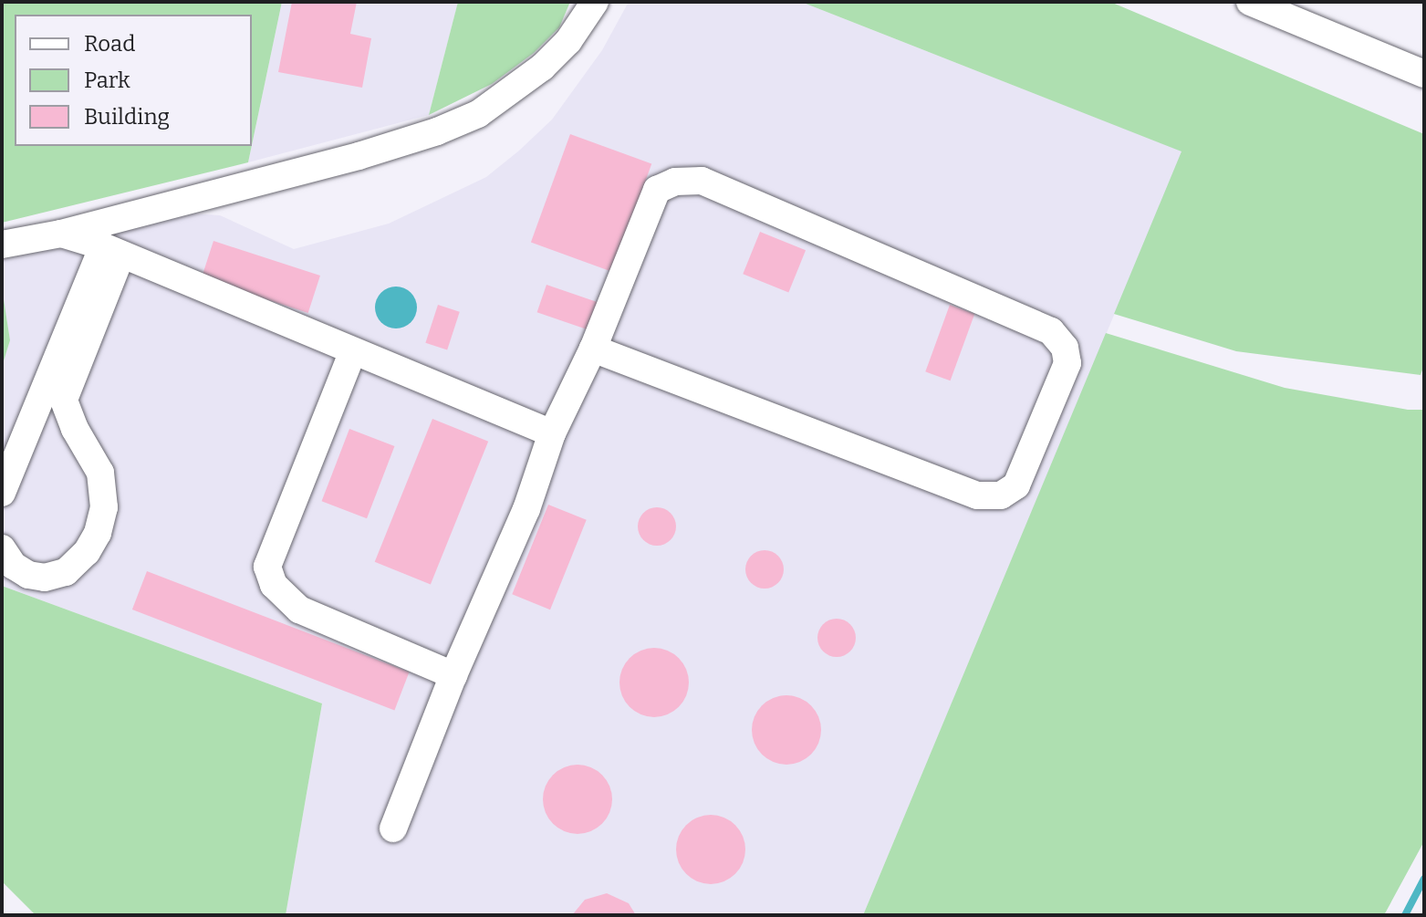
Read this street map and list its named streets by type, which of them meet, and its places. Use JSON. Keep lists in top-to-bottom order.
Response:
{
  "legend": ["Road", "Park", "Building"]
}
